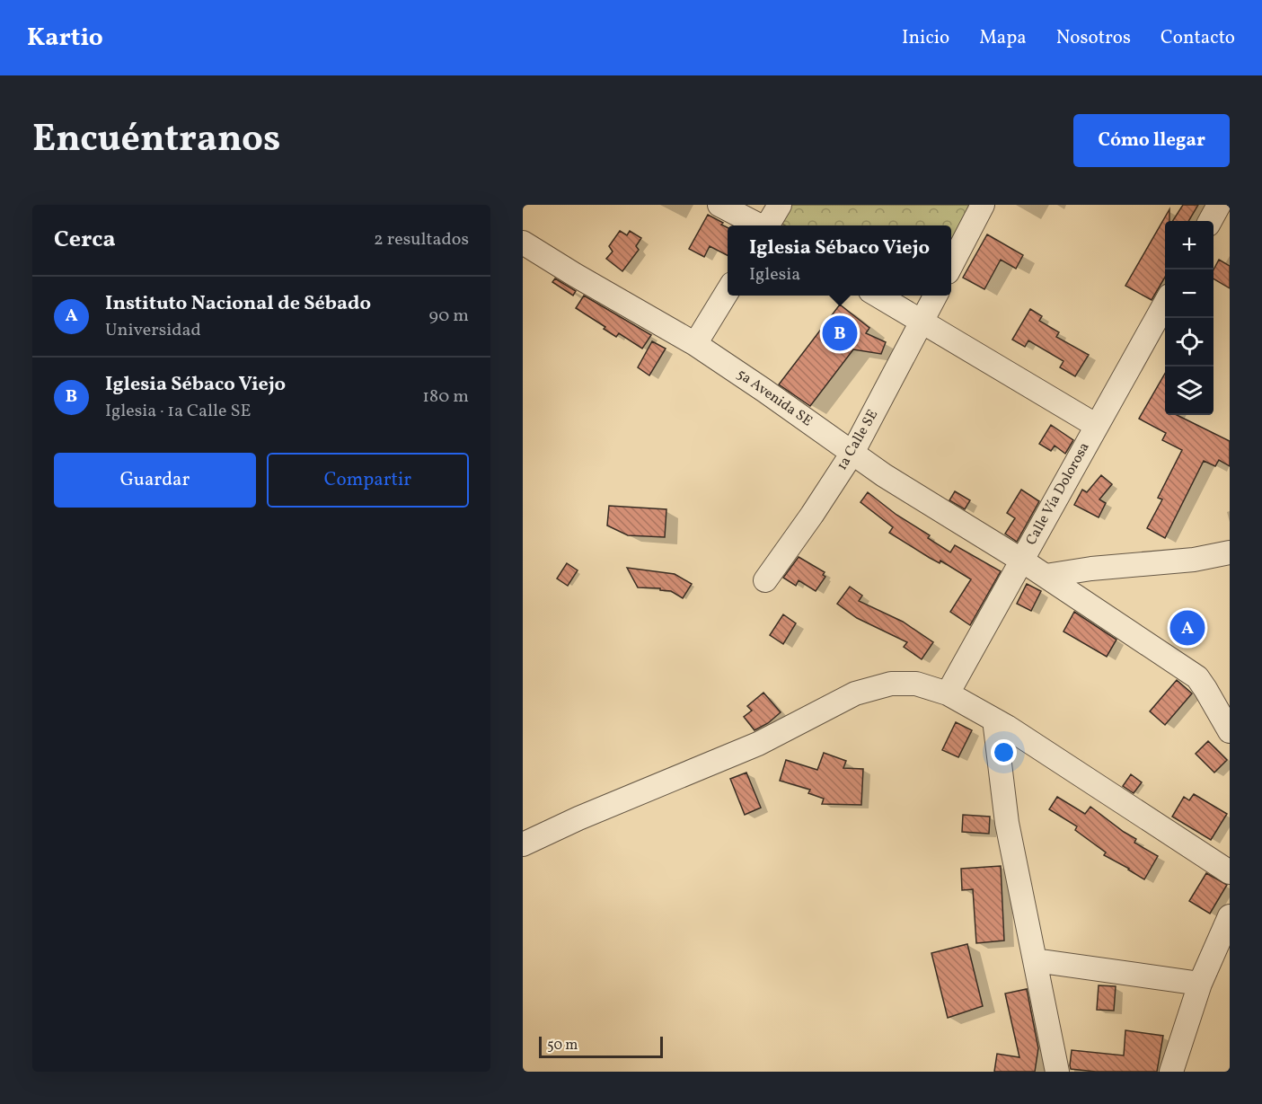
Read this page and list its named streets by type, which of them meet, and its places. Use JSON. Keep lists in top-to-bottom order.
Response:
{
  "streets": {
    "street": ["5a Avenida SE", "1a Calle SE", "Calle Vía Dolorosa"]
  },
  "crossings": [
    ["5a Avenida SE", "1a Calle SE"],
    ["5a Avenida SE", "Calle Vía Dolorosa"]
  ],
  "scale_bar": "50 m",
  "page": {
    "header": "Kartio",
    "nav": [
      "Inicio",
      "Mapa",
      "Nosotros",
      "Contacto"
    ],
    "title": "Encuéntranos",
    "buttons": [
      "Cómo llegar",
      ["Guardar", "Compartir"]
    ],
    "heading": ["Cerca", "2 resultados"],
    "map_buttons": ["+", "−"],
    "popup": ["Iglesia Sébaco Viejo", "Iglesia"],
    "list": [
      {
        "mark": "A",
        "name": "Instituto Nacional de Sébado",
        "note": "Universidad",
        "value": "90 m"
      },
      {
        "mark": "B",
        "name": "Iglesia Sébaco Viejo",
        "note": "Iglesia · 1a Calle SE",
        "value": "180 m"
      }
    ],
    "pins": ["B", "A"],
    "scale": "50 m"
  }
}
